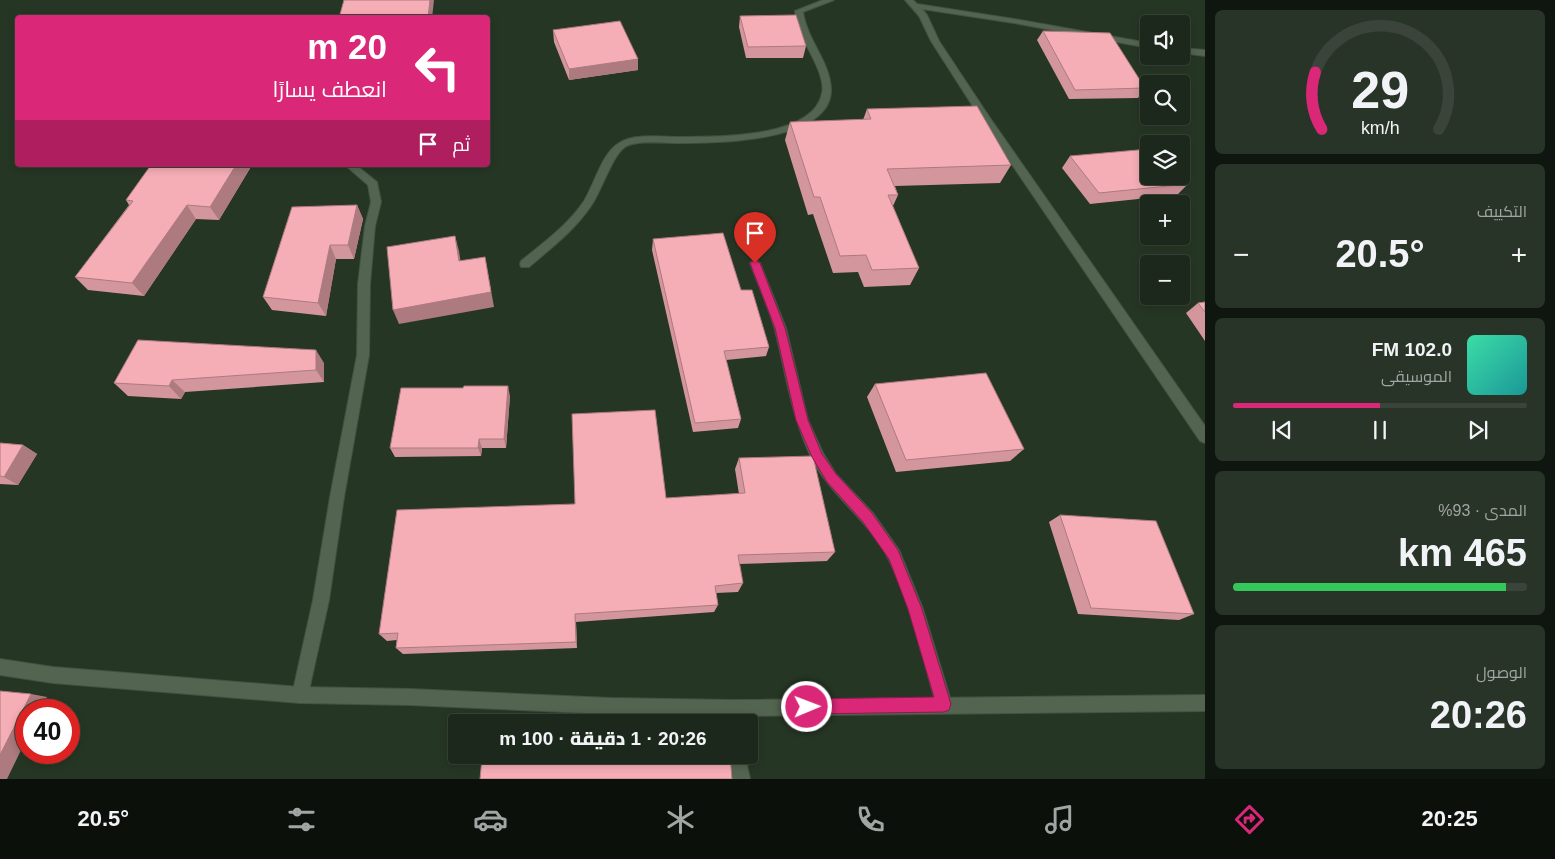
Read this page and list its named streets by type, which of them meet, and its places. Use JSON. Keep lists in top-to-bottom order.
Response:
{
  "page": {
    "map_buttons": ["+", "−"],
    "turn": ["20 m", "انعطف يسارًا"],
    "then": "ثم",
    "tile": [
      "التكييف",
      ["المدى · 93%", "465 km"],
      ["الوصول", "20:26"]
    ],
    "heat": ["−", "20.5°", "+"],
    "song": ["102.0 FM", "الموسيقى"],
    "limit": "40",
    "trip": "20:26 · 1 دقيقة · 100 m",
    "tabs": ["20:25", "20.5°"],
    "gauge": ["29", "km/h"]
  }
}
